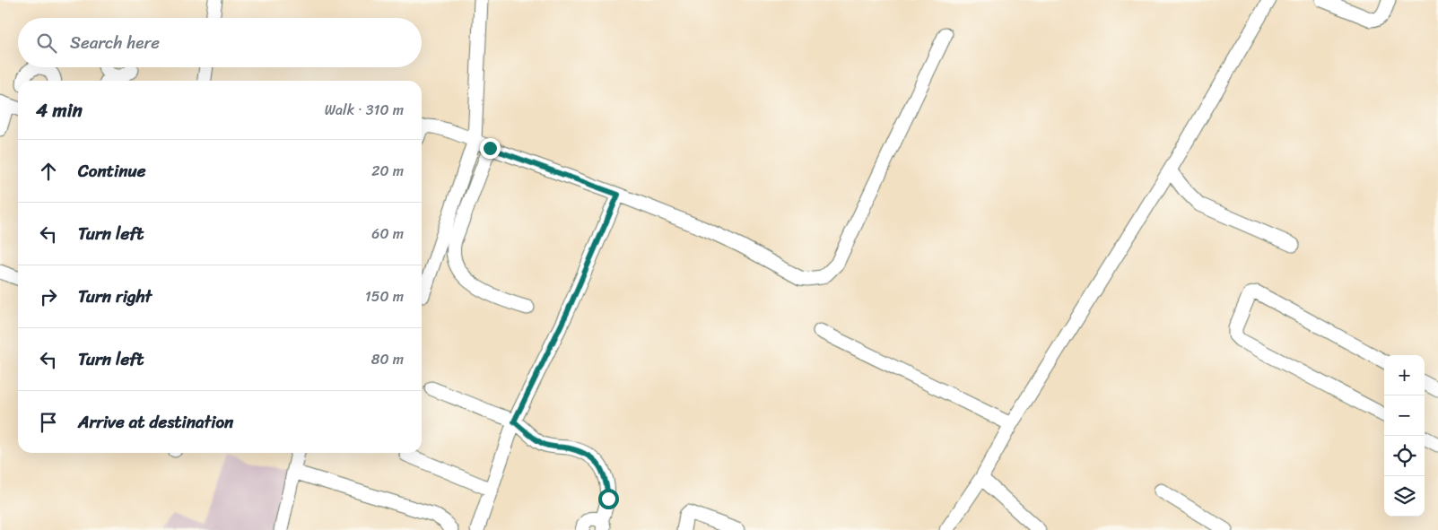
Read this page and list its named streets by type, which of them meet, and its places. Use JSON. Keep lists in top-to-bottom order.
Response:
{
  "page": {
    "search": "Search here",
    "heading": ["4 min", "Walk · 310 m"],
    "list": [
      ["Continue", "20 m"],
      ["Turn left", "60 m"],
      ["Turn right", "150 m"],
      ["Turn left", "80 m"],
      "Arrive at destination"
    ],
    "map_buttons": ["+", "−"]
  }
}
